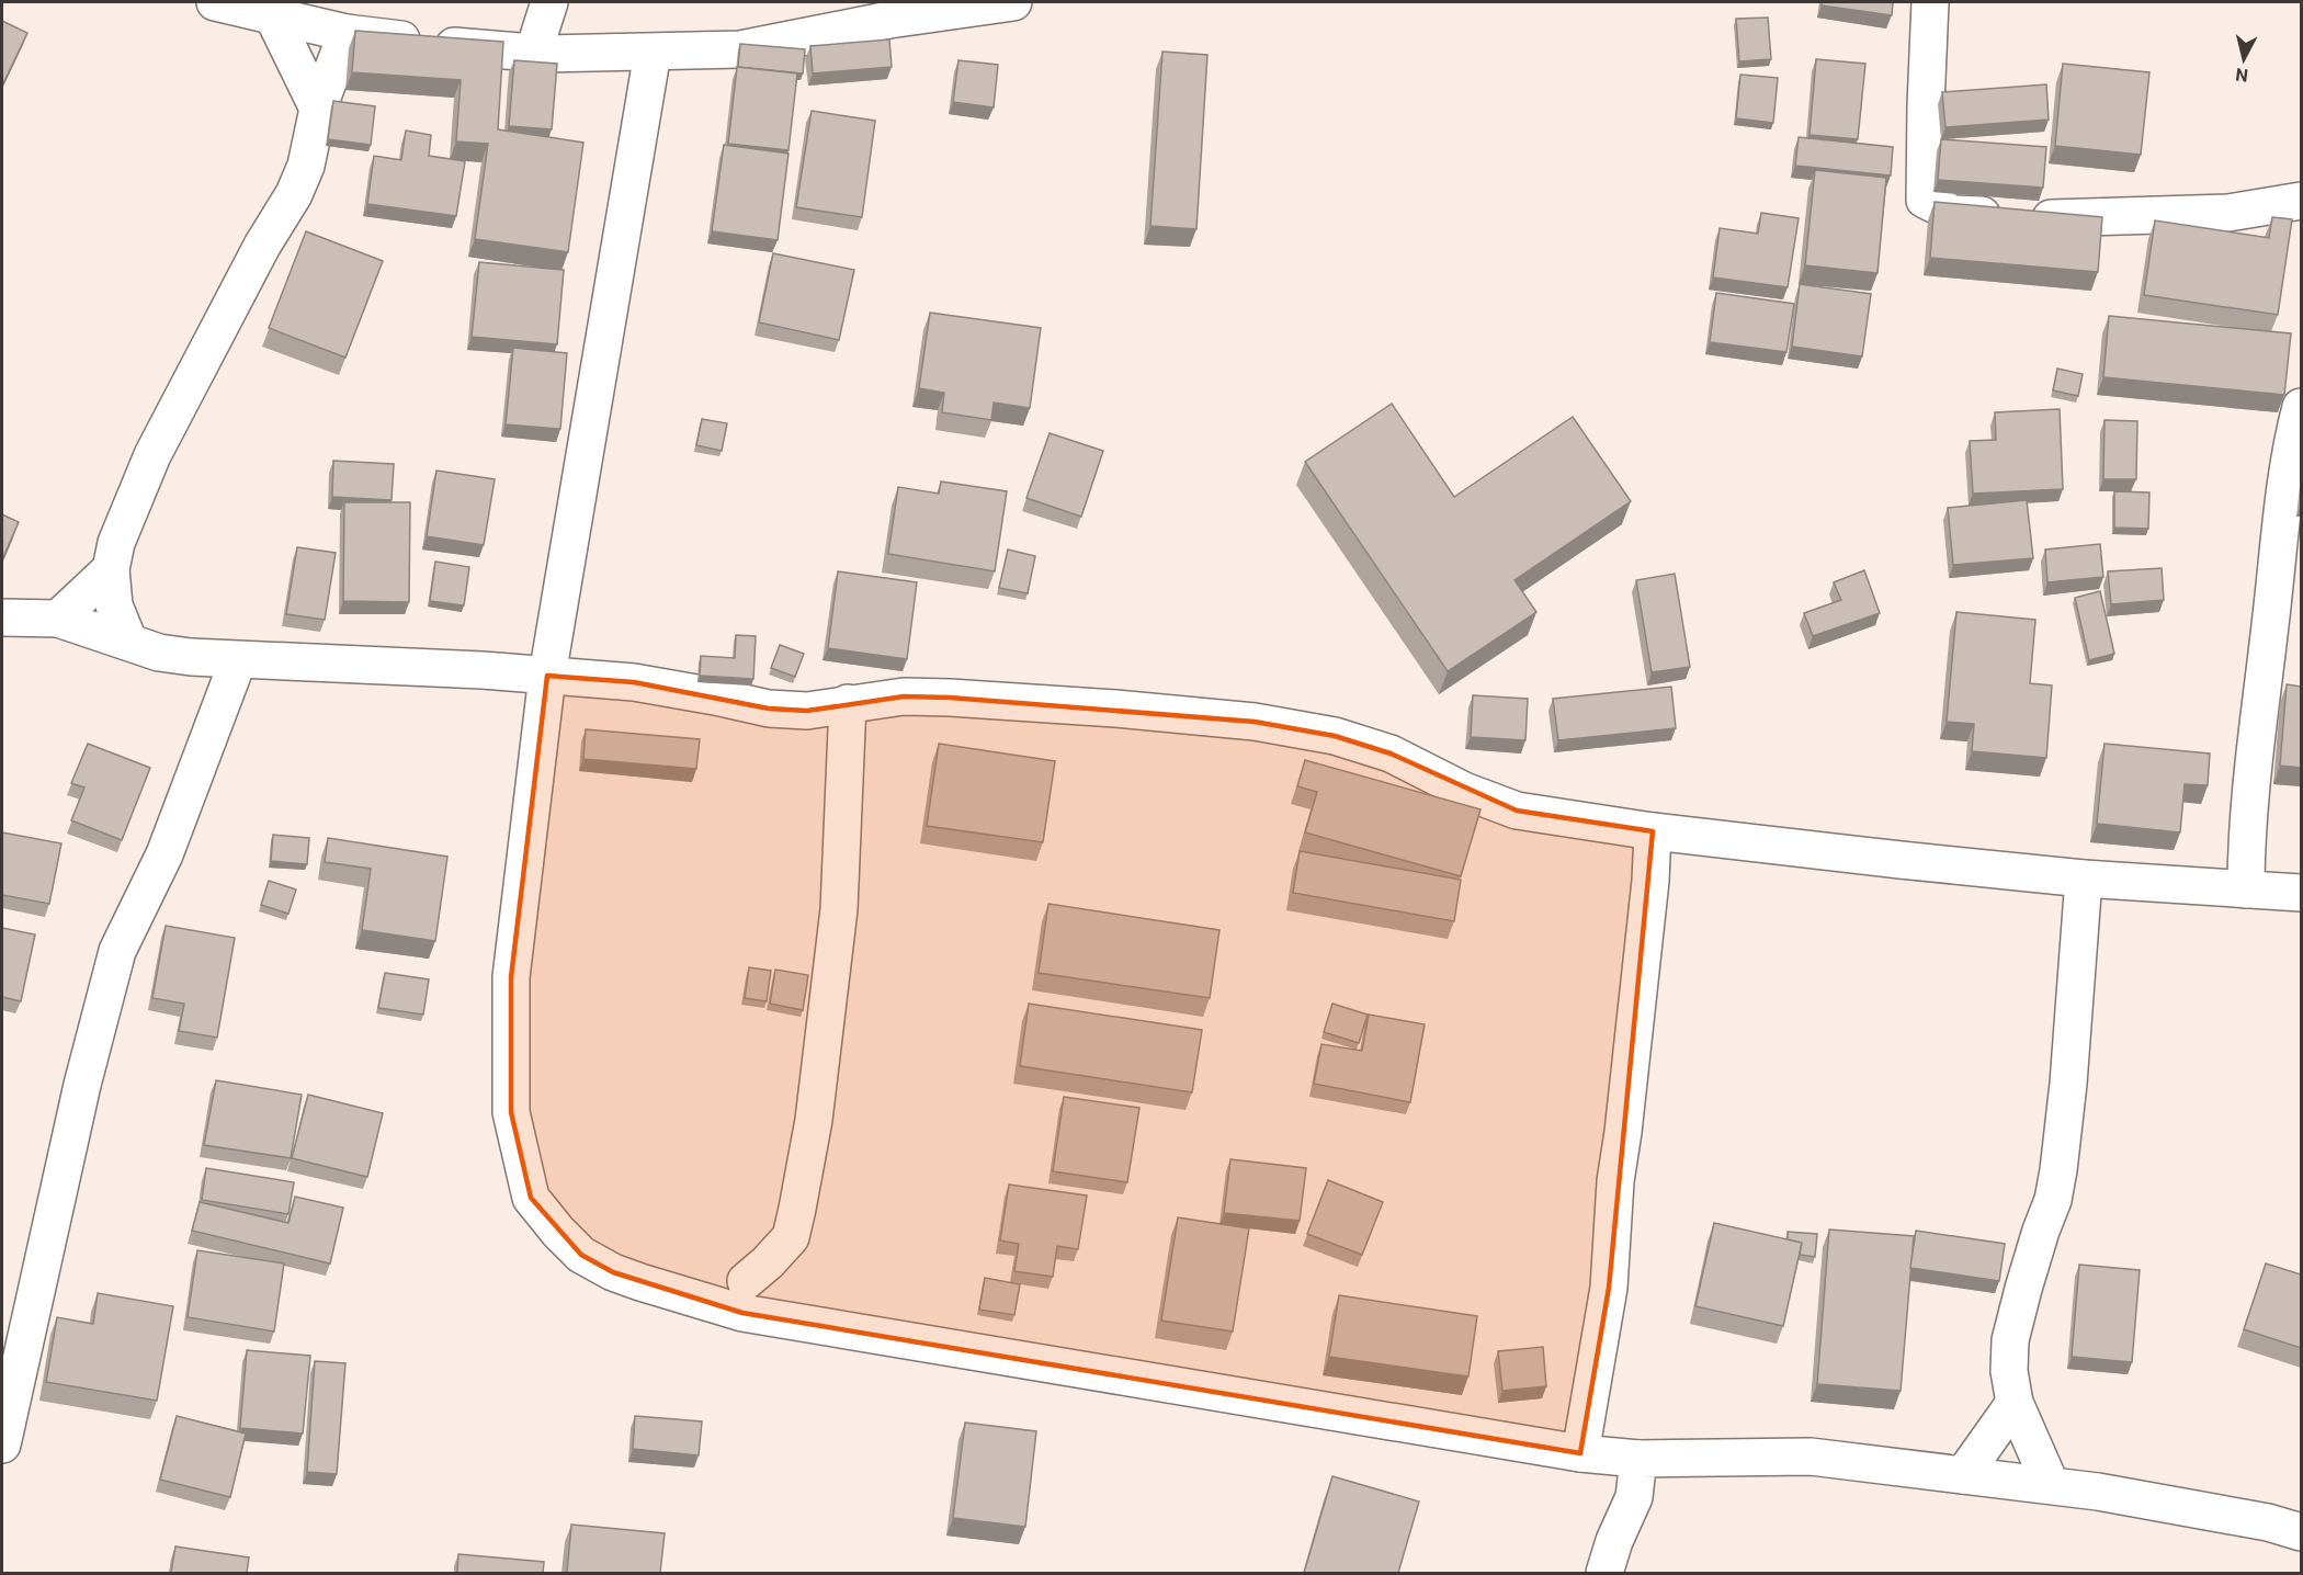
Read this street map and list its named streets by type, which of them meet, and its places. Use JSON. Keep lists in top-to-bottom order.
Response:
{
  "north": "bottom"
}
